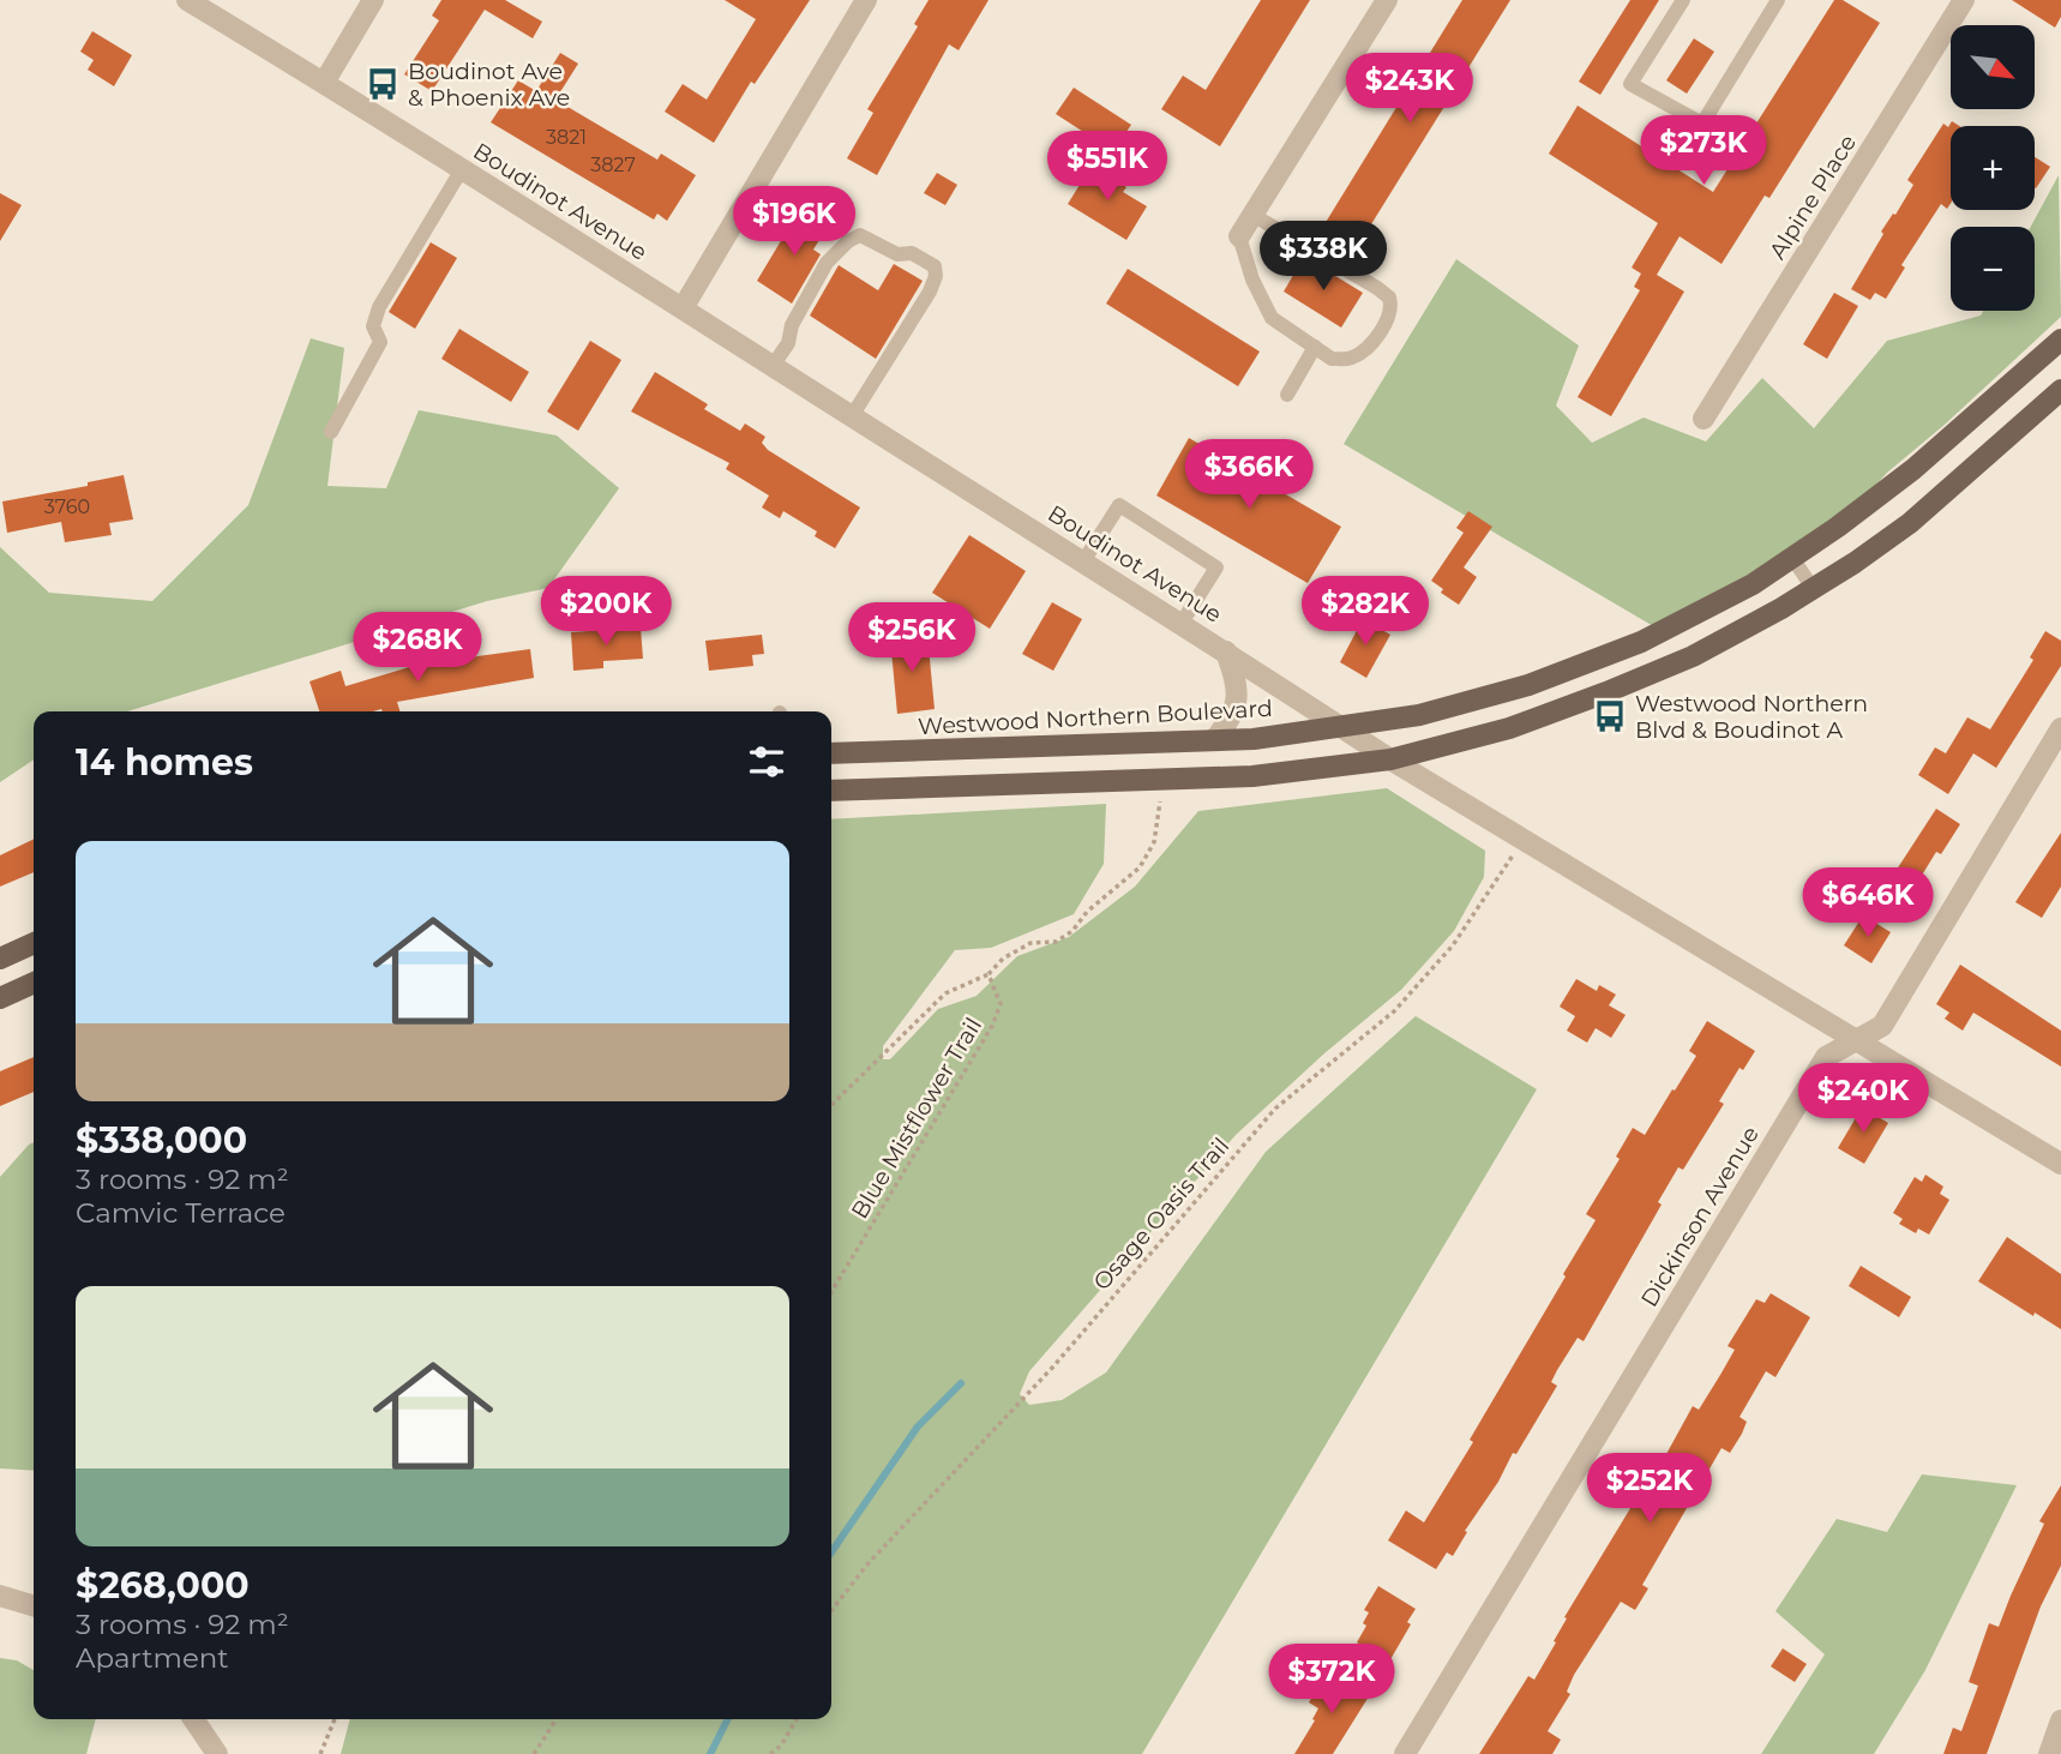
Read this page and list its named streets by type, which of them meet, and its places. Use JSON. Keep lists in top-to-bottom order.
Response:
{
  "streets": {
    "main road": ["Westwood Northern Boulevard"],
    "street": ["Alpine Place", "Boudinot Avenue", "Dickinson Avenue"],
    "path": ["Blue Mistflower Trail", "Osage Oasis Trail"]
  },
  "crossings": [
    ["Boudinot Avenue", "Westwood Northern Boulevard"],
    ["Boudinot Avenue", "Osage Oasis Trail"],
    ["Boudinot Avenue", "Dickinson Avenue"]
  ],
  "places": {
    "bus stop": ["Boudinot Ave & Phoenix Ave", "Westwood Northern Blvd & Boudinot A"]
  },
  "house_numbers": ["3821", "3827", "3760"],
  "north": "bottom right",
  "page": {
    "map_buttons": ["+", "−"],
    "price": [
      "$243K",
      "$273K",
      "$551K",
      "$196K",
      "$338K",
      "$366K",
      "$200K",
      "$282K",
      "$256K",
      "$268K",
      "$646K",
      "$240K",
      "$252K",
      "$372K"
    ],
    "heading": "14 homes",
    "list": [
      {
        "name": "$338,000",
        "note": "3 rooms · 92 m² · Camvic Terrace"
      },
      {
        "name": "$268,000",
        "note": "3 rooms · 92 m² · Apartment"
      }
    ]
  }
}
